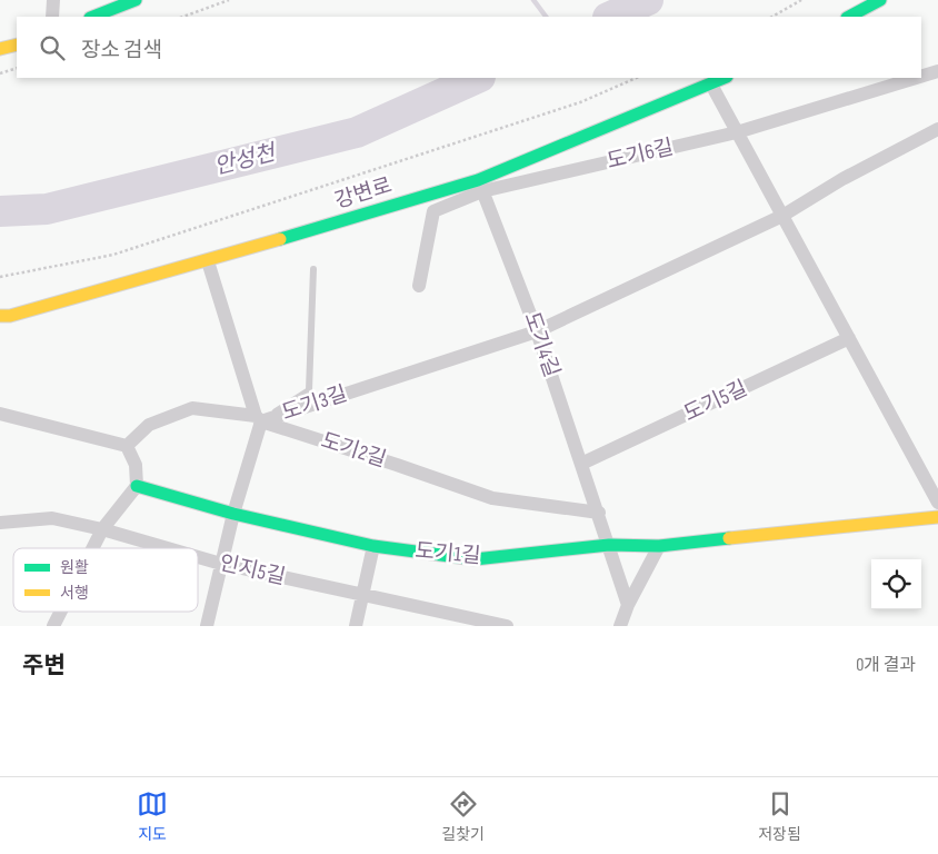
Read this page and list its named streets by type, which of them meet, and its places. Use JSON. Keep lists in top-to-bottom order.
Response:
{
  "streets": {
    "street": [
      "도기6길",
      "강변로",
      "도기4길",
      "도기5길",
      "도기3길",
      "도기2길",
      "도기1길",
      "인지5길"
    ]
  },
  "crossings": [
    ["도기6길", "강변로"],
    ["도기6길", "도기4길"],
    ["강변로", "도기4길"],
    ["도기4길", "도기5길"],
    ["도기4길", "도기3길"],
    ["도기4길", "도기2길"],
    ["도기4길", "도기1길"],
    ["도기3길", "도기2길"]
  ],
  "water": ["안성천"],
  "legend": ["원활", "서행"],
  "page": {
    "search": "장소 검색",
    "heading": ["주변", "0개 결과"],
    "nav": ["지도", "길찾기", "저장됨"]
  }
}
